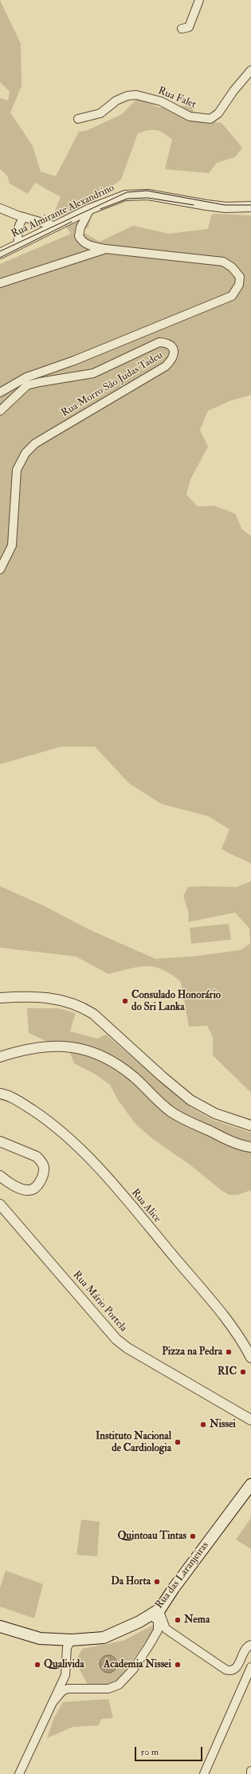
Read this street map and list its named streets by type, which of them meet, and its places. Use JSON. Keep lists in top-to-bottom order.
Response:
{
  "streets": {
    "main road": ["Rua das Laranjeiras"],
    "street": [
      "Rua Falet",
      "Rua Almirante Alexandrino",
      "Rua Morro São Judas Tadeu",
      "Rua Alice",
      "Rua Mário Portela"
    ]
  },
  "places": [
    "Consulado Honorário do Sri Lanka",
    "Pizza na Pedra",
    "RIC",
    "Nissei",
    "Instituto Nacional de Cardiologia",
    "Quintoau Tintas",
    "Da Horta",
    "Nema",
    "Qualivida",
    "Academia Nissei"
  ],
  "scale_bar": "50 m"
}
